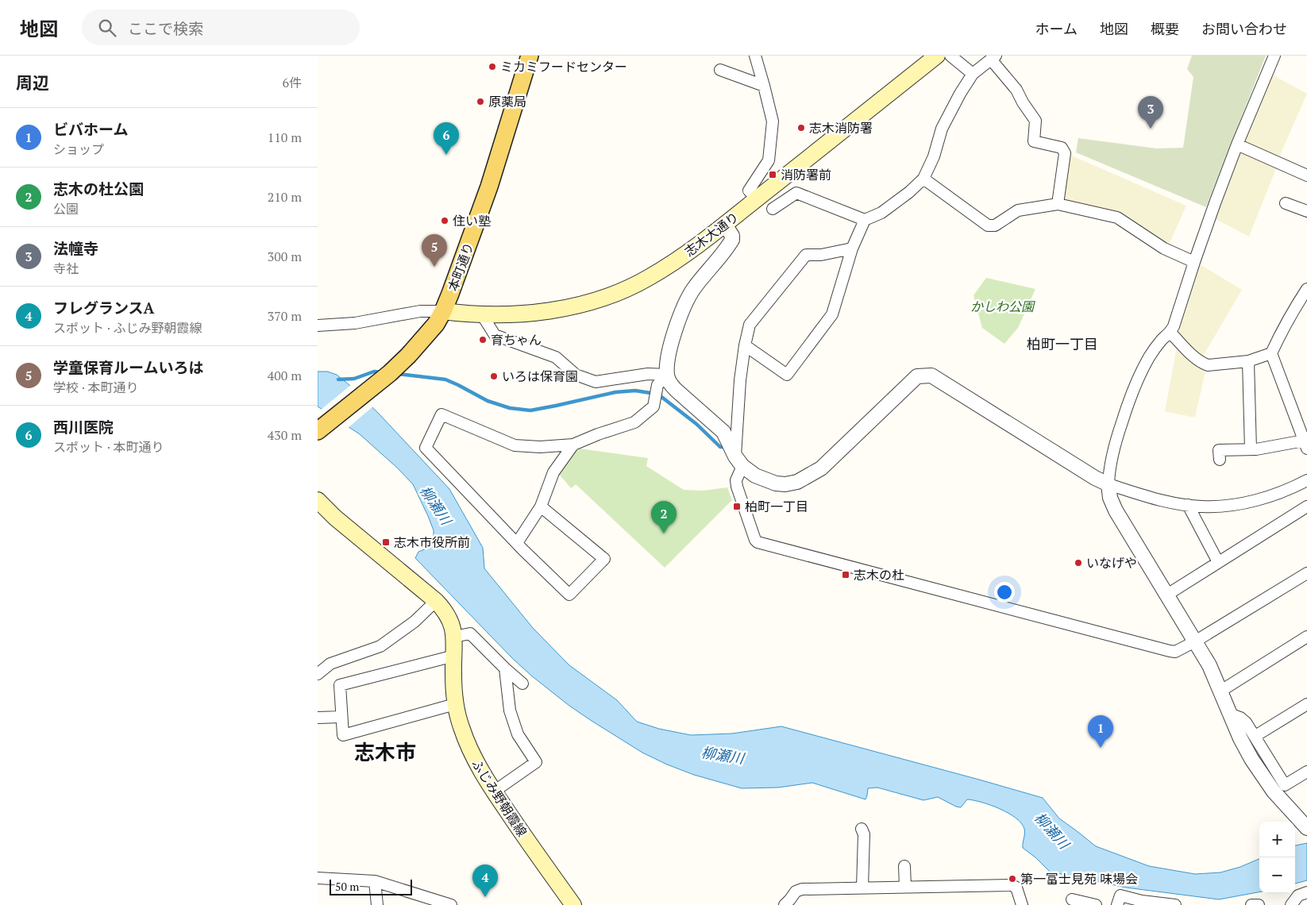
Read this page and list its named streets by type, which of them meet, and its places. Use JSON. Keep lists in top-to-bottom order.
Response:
{
  "streets": {
    "main road": ["志木大通り", "本町通り", "ふじみ野朝霞線"]
  },
  "crossings": [
    ["志木大通り", "本町通り"]
  ],
  "districts": ["柏町一丁目", "志木市"],
  "water": ["柳瀬川"],
  "parks": ["かしわ公園"],
  "places": {
    "other": [
      "ミカミフードセンター",
      "原薬局",
      "志木消防署",
      "住い塾",
      "育ちゃん",
      "いろは保育園",
      "いなげや",
      "第一富士見苑 味場会"
    ],
    "transit": [
      "消防署前",
      "柏町一丁目",
      "志木市役所前",
      "志木の杜"
    ]
  },
  "scale_bar": "50 m",
  "page": {
    "header": "地図",
    "search": "ここで検索",
    "nav": [
      "ホーム",
      "地図",
      "概要",
      "お問い合わせ"
    ],
    "heading": ["周辺", "6件"],
    "pins": [
      "3",
      "6",
      "5",
      "2",
      "1",
      "4"
    ],
    "list": [
      {
        "mark": "1",
        "name": "ビバホーム",
        "note": "ショップ",
        "value": "110 m"
      },
      {
        "mark": "2",
        "name": "志木の杜公園",
        "note": "公園",
        "value": "210 m"
      },
      {
        "mark": "3",
        "name": "法幢寺",
        "note": "寺社",
        "value": "300 m"
      },
      {
        "mark": "4",
        "name": "フレグランスA",
        "note": "スポット · ふじみ野朝霞線",
        "value": "370 m"
      },
      {
        "mark": "5",
        "name": "学童保育ルームいろは",
        "note": "学校 · 本町通り",
        "value": "400 m"
      },
      {
        "mark": "6",
        "name": "西川医院",
        "note": "スポット · 本町通り",
        "value": "430 m"
      }
    ],
    "map_buttons": ["+", "−"],
    "scale": "50 m"
  }
}
